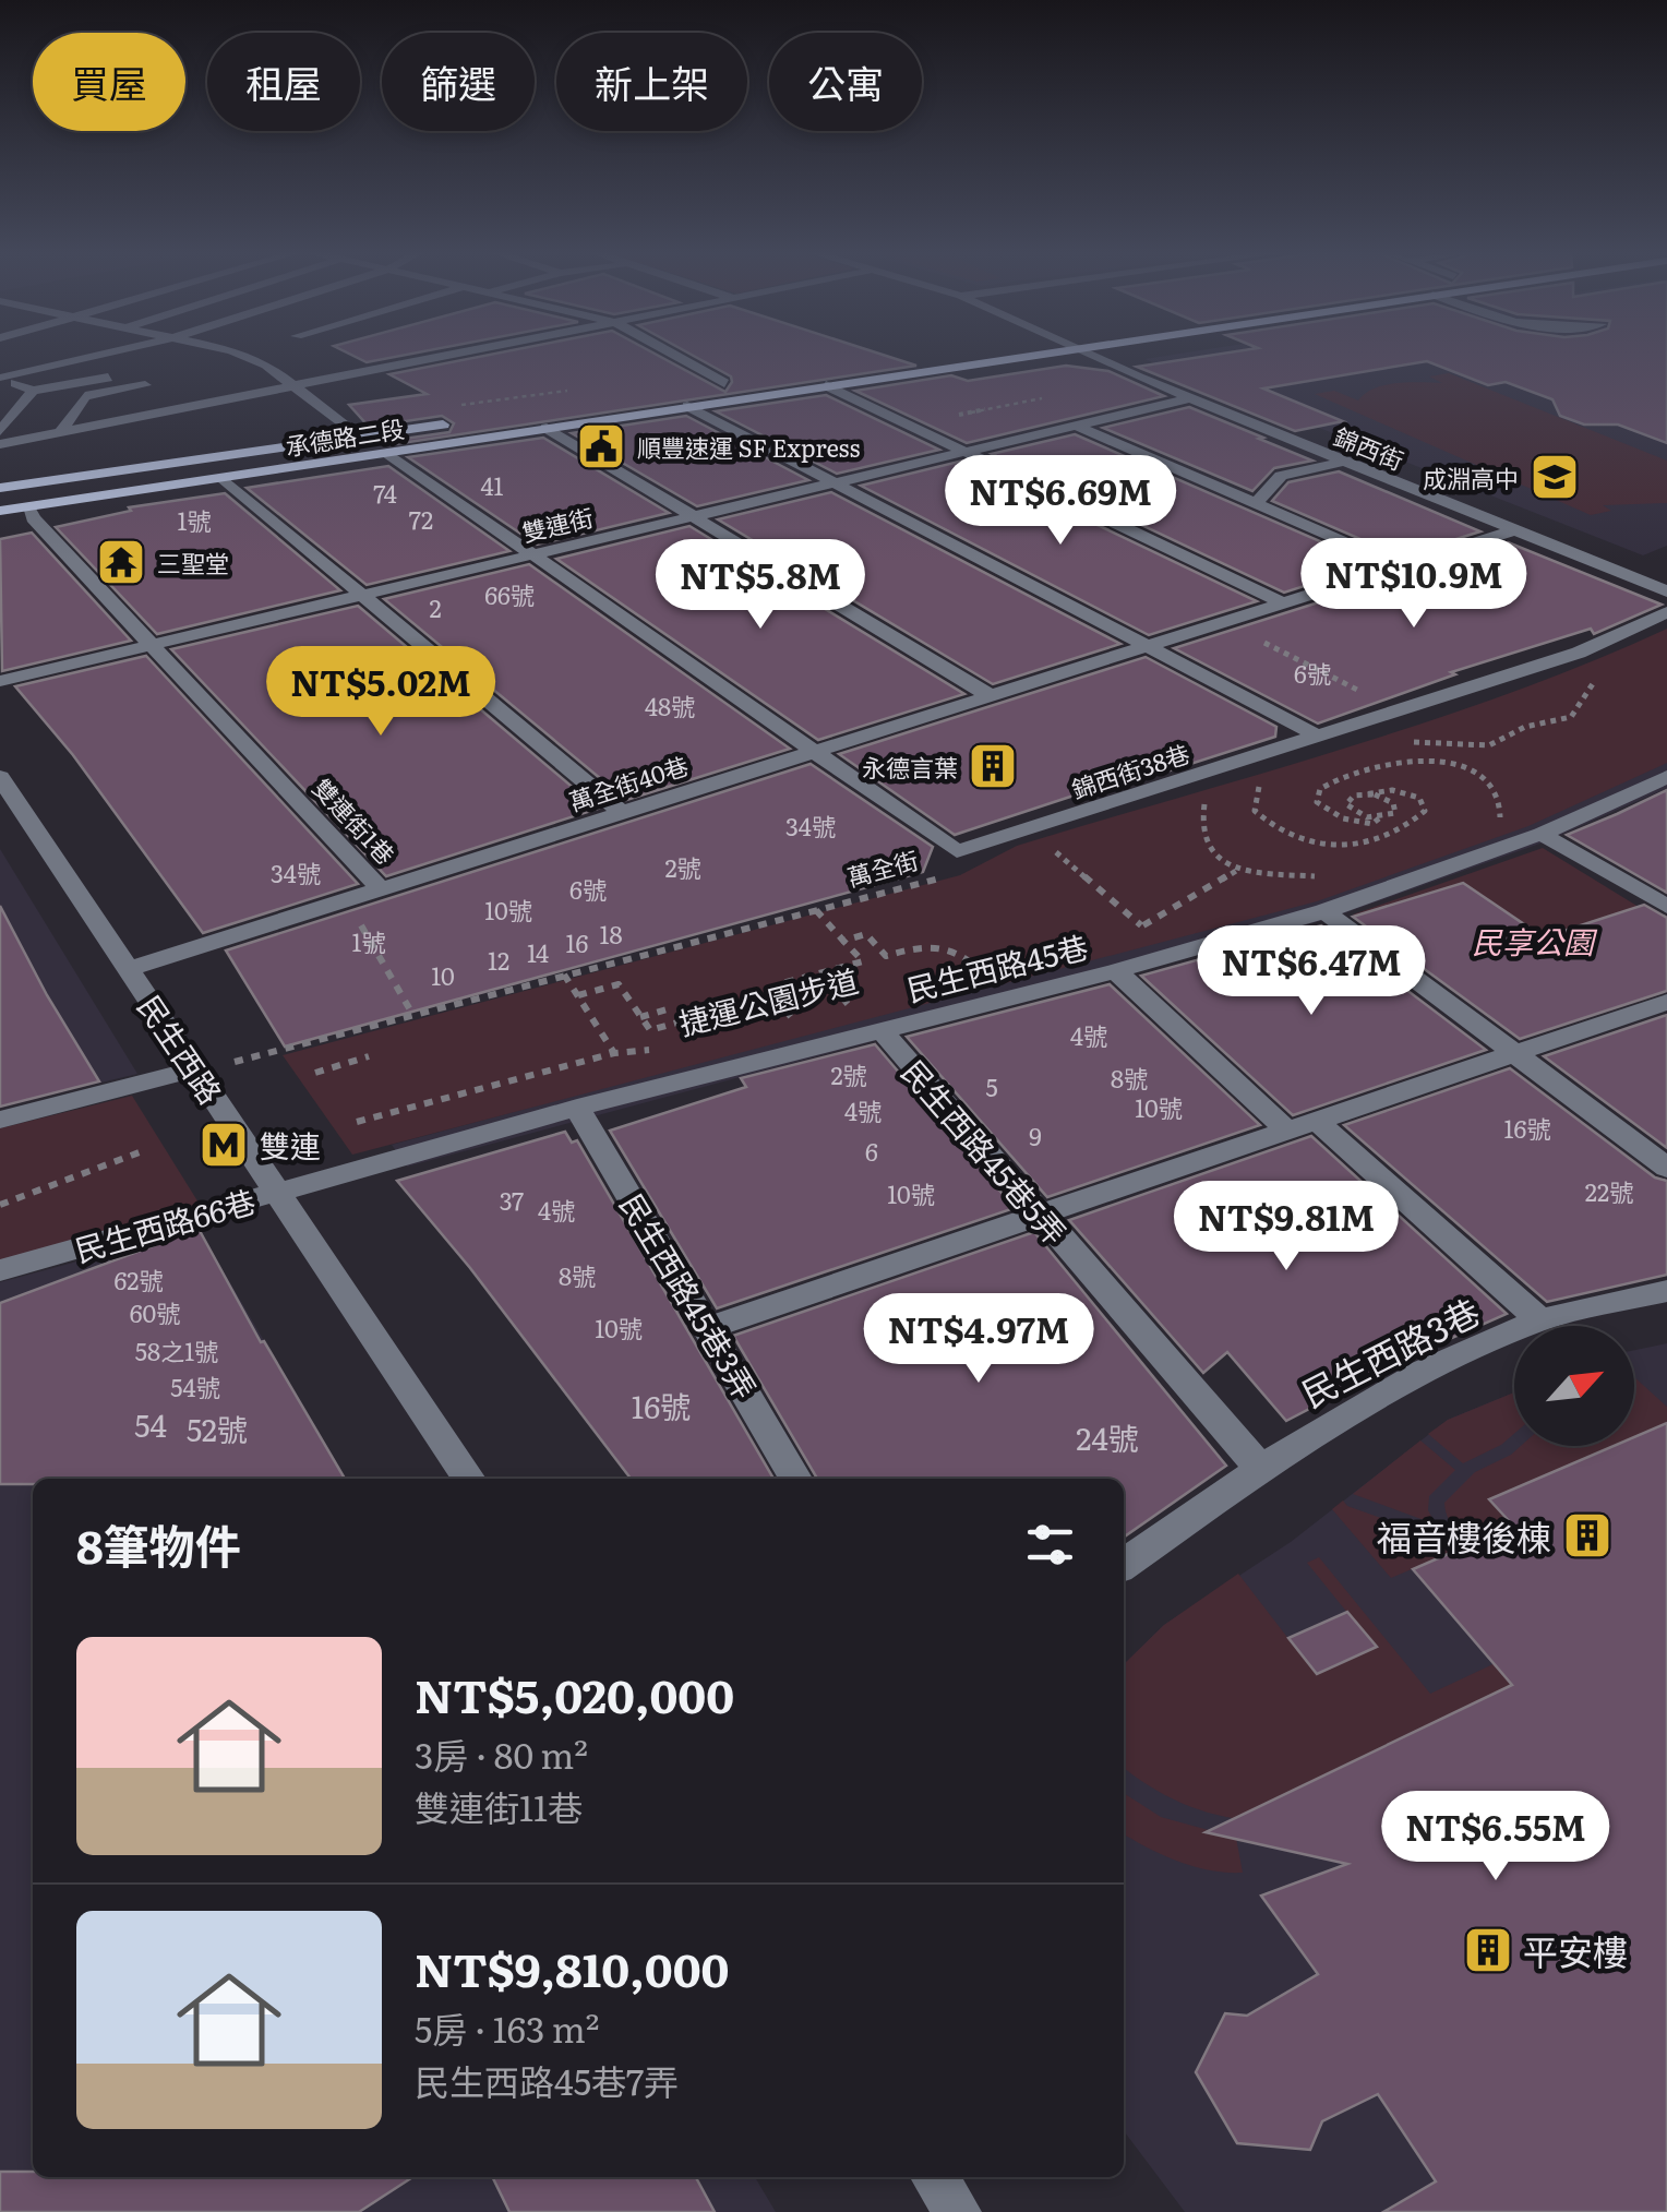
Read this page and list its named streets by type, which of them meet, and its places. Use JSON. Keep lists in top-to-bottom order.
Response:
{
  "streets": {
    "main road": ["承德路二段"],
    "street": [
      "錦西街",
      "雙連街",
      "錦西街38巷",
      "萬全街40巷",
      "雙連街1巷",
      "萬全街",
      "民生西路45巷",
      "民生西路",
      "民生西路45巷5弄",
      "民生西路66巷",
      "民生西路45巷3弄",
      "民生西路3巷"
    ],
    "path": ["捷運公園步道"]
  },
  "crossings": [
    ["承德路二段", "雙連街1巷"],
    ["承德路二段", "萬全街"],
    ["錦西街", "雙連街"],
    ["錦西街", "萬全街40巷"],
    ["雙連街", "雙連街1巷"],
    ["雙連街", "萬全街"],
    ["錦西街38巷", "萬全街"],
    ["萬全街40巷", "雙連街1巷"],
    ["萬全街40巷", "萬全街"],
    ["萬全街40巷", "民生西路"],
    ["萬全街", "民生西路"],
    ["民生西路45巷", "民生西路45巷5弄"],
    ["民生西路45巷", "民生西路66巷"],
    ["民生西路45巷", "民生西路45巷3弄"],
    ["民生西路", "民生西路66巷"],
    ["民生西路45巷5弄", "民生西路3巷"]
  ],
  "parks": ["民享公園"],
  "places": {
    "public building": ["順豐速運 SF Express"],
    "school or university": ["成淵高中"],
    "temple": ["三聖堂"],
    "building": ["永德言葉", "福音樓後棟", "平安樓"],
    "metro station": ["雙連"]
  },
  "house_numbers": [
    "41",
    "74",
    "72",
    "1號",
    "66號",
    "2",
    "6號",
    "48號",
    "34號",
    "2號",
    "34號",
    "6號",
    "10號",
    "18",
    "1號",
    "16",
    "14",
    "12",
    "10",
    "4號",
    "2號",
    "8號",
    "5",
    "10號",
    "4號",
    "16號",
    "9",
    "6",
    "22號",
    "10號",
    "37",
    "4號",
    "8號",
    "62號",
    "60號",
    "10號",
    "58之1號",
    "54號",
    "16號",
    "54",
    "52號",
    "24號"
  ],
  "north": "top right",
  "page": {
    "chip": [
      "買屋",
      "租屋",
      "篩選",
      "新上架",
      "公寓"
    ],
    "price": [
      "NT$6.69M",
      "NT$10.9M",
      "NT$5.8M",
      "NT$5.02M",
      "NT$6.47M",
      "NT$9.81M",
      "NT$4.97M",
      "NT$6.55M"
    ],
    "heading": "8筆物件",
    "list": [
      {
        "name": "NT$5,020,000",
        "note": "3房 · 80 m² · 雙連街11巷"
      },
      {
        "name": "NT$9,810,000",
        "note": "5房 · 163 m² · 民生西路45巷7弄"
      }
    ]
  }
}
